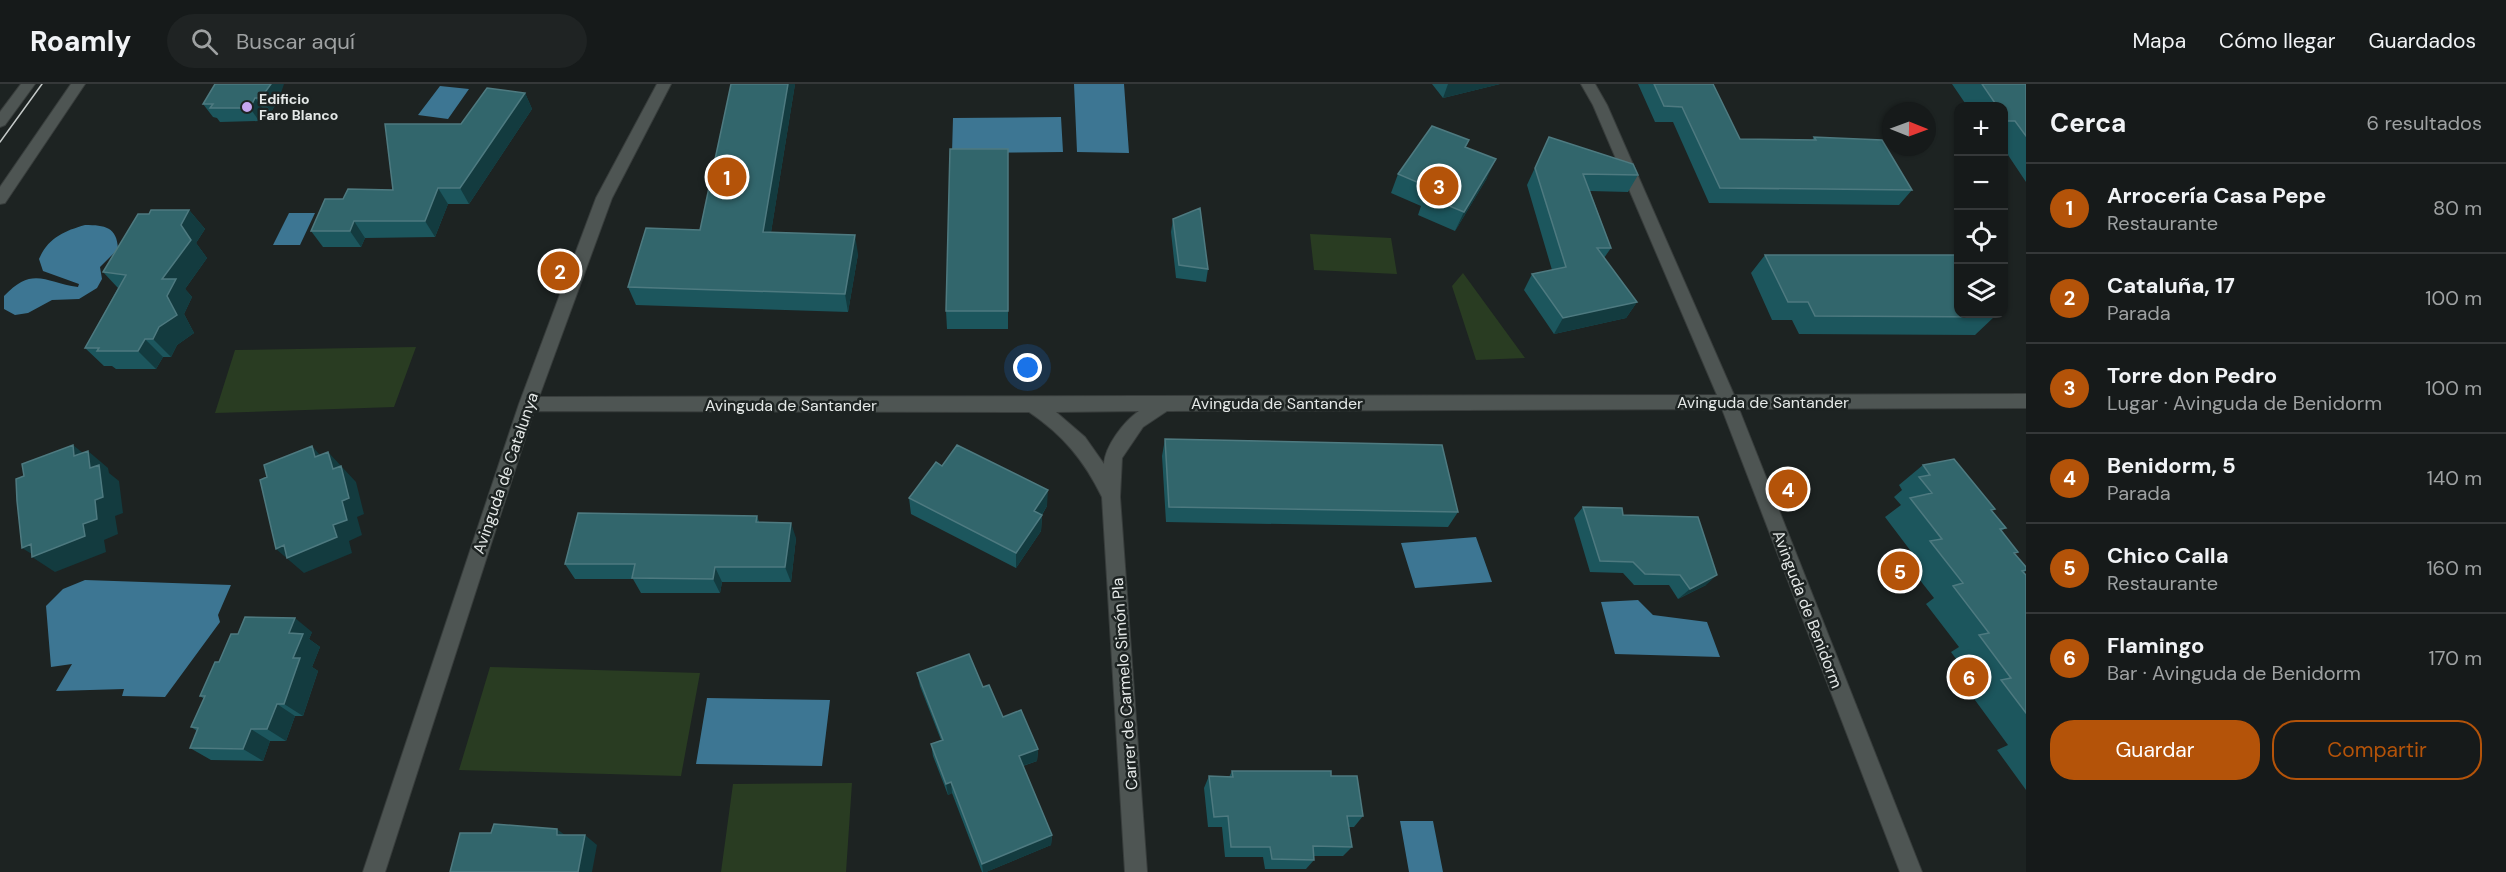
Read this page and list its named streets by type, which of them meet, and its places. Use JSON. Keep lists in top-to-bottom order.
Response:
{
  "streets": {
    "street": [
      "Avinguda de Santander",
      "Avinguda de Catalunya",
      "Avinguda de Benidorm",
      "Carrer de Carmelo Simón Pla"
    ]
  },
  "crossings": [
    ["Avinguda de Santander", "Avinguda de Catalunya"],
    ["Avinguda de Santander", "Avinguda de Benidorm"],
    ["Avinguda de Santander", "Carrer de Carmelo Simón Pla"]
  ],
  "places": ["Edificio Faro Blanco"],
  "north": "right",
  "page": {
    "header": "Roamly",
    "search": "Buscar aquí",
    "nav": ["Mapa", "Cómo llegar", "Guardados"],
    "heading": ["Cerca", "6 resultados"],
    "map_buttons": ["+", "−"],
    "pins": [
      "1",
      "3",
      "2",
      "4",
      "5",
      "6"
    ],
    "list": [
      {
        "mark": "1",
        "name": "Arrocería Casa Pepe",
        "note": "Restaurante",
        "value": "80 m"
      },
      {
        "mark": "2",
        "name": "Cataluña, 17",
        "note": "Parada",
        "value": "100 m"
      },
      {
        "mark": "3",
        "name": "Torre don Pedro",
        "note": "Lugar · Avinguda de Benidorm",
        "value": "100 m"
      },
      {
        "mark": "4",
        "name": "Benidorm, 5",
        "note": "Parada",
        "value": "140 m"
      },
      {
        "mark": "5",
        "name": "Chico Calla",
        "note": "Restaurante",
        "value": "160 m"
      },
      {
        "mark": "6",
        "name": "Flamingo",
        "note": "Bar · Avinguda de Benidorm",
        "value": "170 m"
      }
    ],
    "buttons": ["Guardar", "Compartir"]
  }
}
